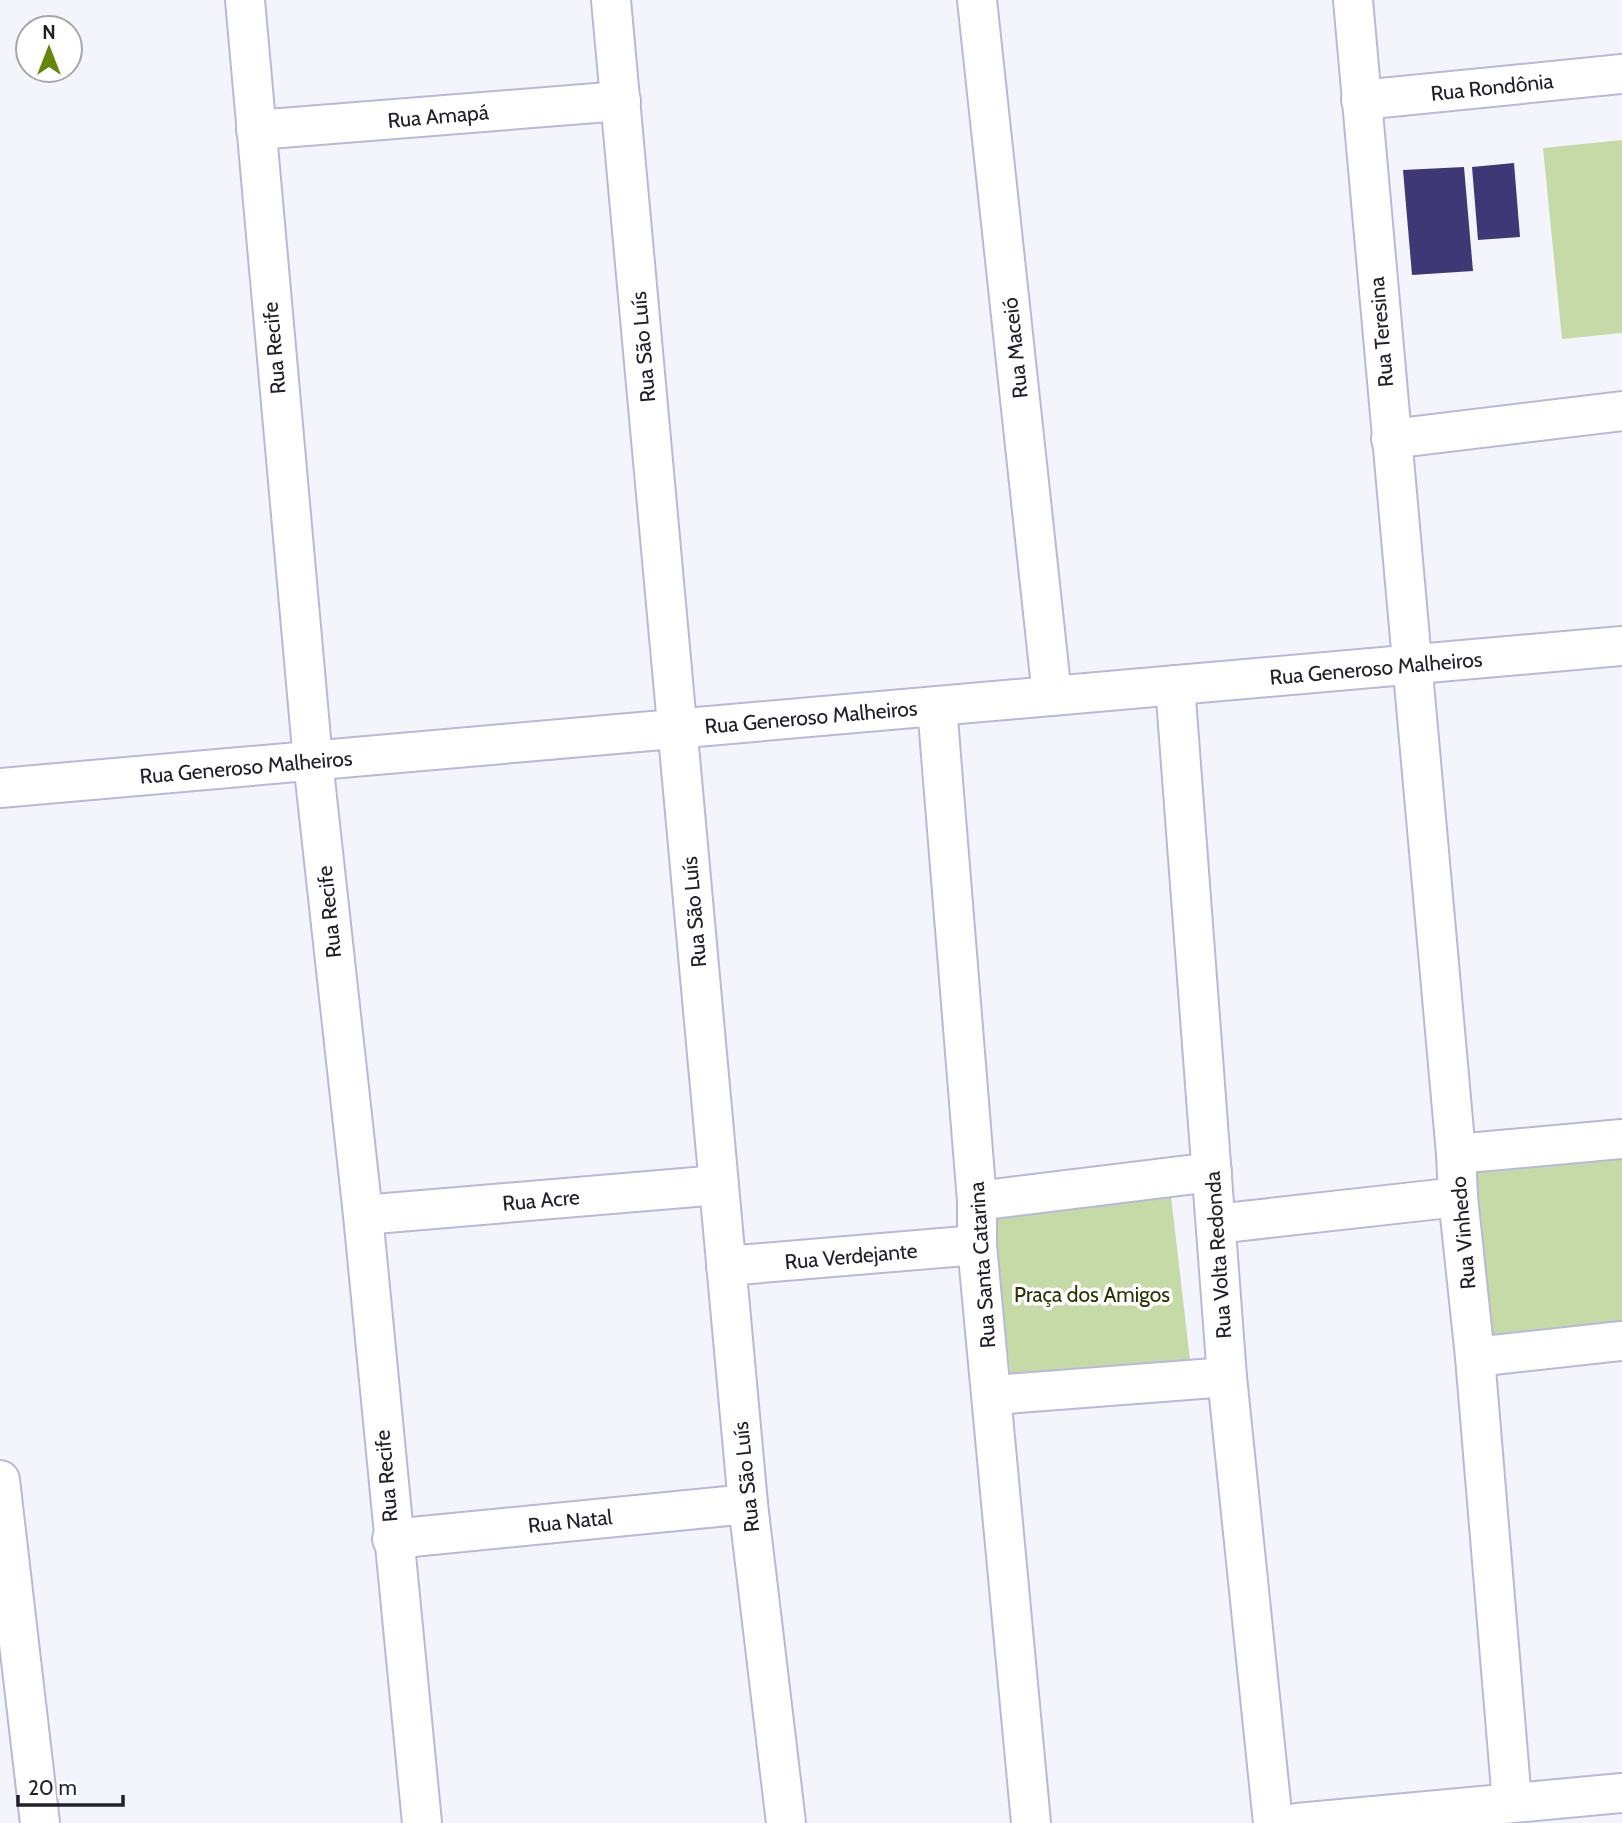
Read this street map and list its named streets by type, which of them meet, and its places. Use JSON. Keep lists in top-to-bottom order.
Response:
{
  "streets": {
    "street": [
      "Rua Rondônia",
      "Rua Amapá",
      "Rua Teresina",
      "Rua São Luís",
      "Rua Recife",
      "Rua Maceió",
      "Rua Generoso Malheiros",
      "Rua Acre",
      "Rua Vinhedo",
      "Rua Volta Redonda",
      "Rua Verdejante",
      "Rua Santa Catarina",
      "Rua Natal"
    ]
  },
  "crossings": [
    ["Rua Rondônia", "Rua Teresina"],
    ["Rua Amapá", "Rua São Luís"],
    ["Rua Amapá", "Rua Recife"],
    ["Rua Teresina", "Rua Generoso Malheiros"],
    ["Rua Teresina", "Rua Vinhedo"],
    ["Rua São Luís", "Rua Generoso Malheiros"],
    ["Rua São Luís", "Rua Acre"],
    ["Rua São Luís", "Rua Verdejante"],
    ["Rua São Luís", "Rua Natal"],
    ["Rua Recife", "Rua Generoso Malheiros"],
    ["Rua Recife", "Rua Acre"],
    ["Rua Recife", "Rua Natal"],
    ["Rua Maceió", "Rua Generoso Malheiros"],
    ["Rua Generoso Malheiros", "Rua Vinhedo"],
    ["Rua Generoso Malheiros", "Rua Volta Redonda"],
    ["Rua Generoso Malheiros", "Rua Santa Catarina"],
    ["Rua Verdejante", "Rua Santa Catarina"]
  ],
  "parks": ["Praça dos Amigos"],
  "scale_bar": "20 m",
  "north": "top"
}
